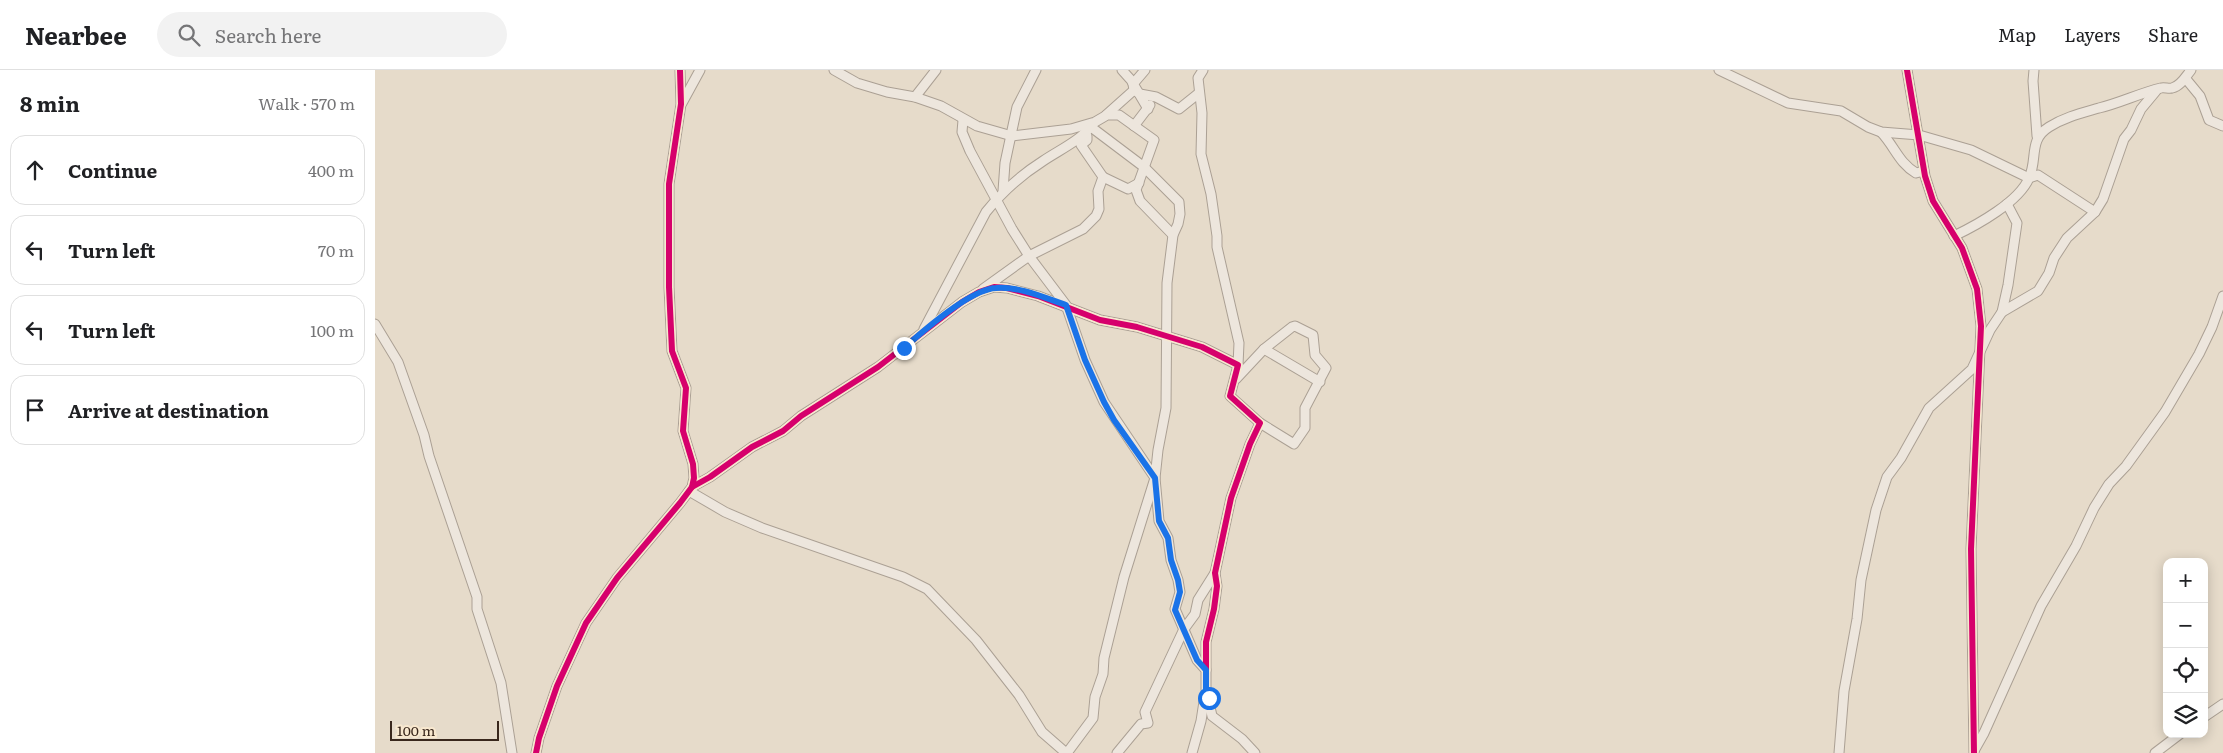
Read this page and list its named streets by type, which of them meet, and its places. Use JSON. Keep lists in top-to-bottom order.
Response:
{
  "scale_bar": "100 m",
  "page": {
    "header": "Nearbee",
    "search": "Search here",
    "nav": ["Map", "Layers", "Share"],
    "heading": ["8 min", "Walk · 570 m"],
    "list": [
      ["Continue", "400 m"],
      ["Turn left", "70 m"],
      ["Turn left", "100 m"],
      "Arrive at destination"
    ],
    "map_buttons": ["+", "−"],
    "scale": "100 m"
  }
}
